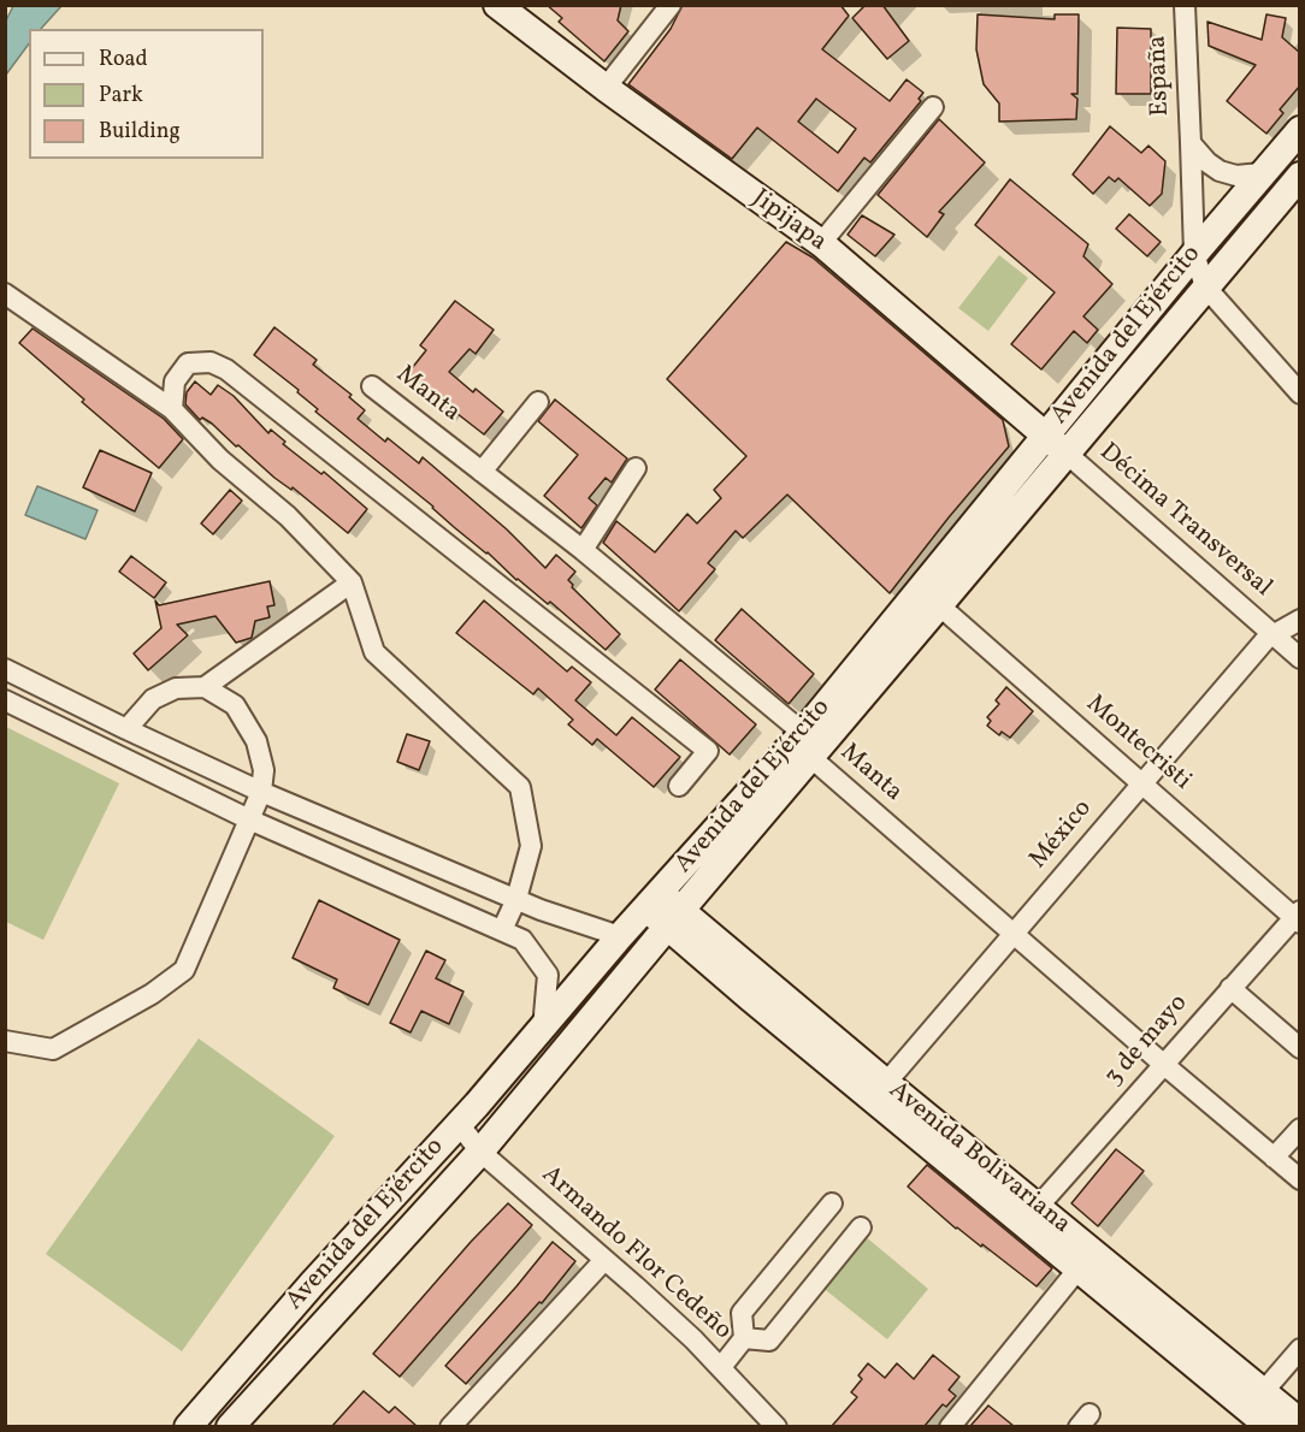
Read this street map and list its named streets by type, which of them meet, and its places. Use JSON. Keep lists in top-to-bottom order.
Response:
{
  "streets": {
    "main road": ["Jipijapa", "Avenida del Ejército", "Avenida Bolivariana"],
    "street": [
      "España",
      "Manta",
      "Décima Transversal",
      "Montecristi",
      "México",
      "3 de mayo",
      "Armando Flor Cedeño"
    ]
  },
  "crossings": [
    ["España", "Avenida del Ejército"],
    ["Jipijapa", "Avenida del Ejército"],
    ["Jipijapa", "Décima Transversal"],
    ["Avenida del Ejército", "Manta"],
    ["Avenida del Ejército", "Décima Transversal"],
    ["Avenida del Ejército", "Montecristi"],
    ["Avenida del Ejército", "Avenida Bolivariana"],
    ["Avenida del Ejército", "Armando Flor Cedeño"],
    ["Manta", "México"],
    ["Manta", "3 de mayo"],
    ["Décima Transversal", "México"],
    ["Montecristi", "México"],
    ["Montecristi", "3 de mayo"],
    ["México", "Avenida Bolivariana"],
    ["3 de mayo", "Avenida Bolivariana"]
  ],
  "legend": ["Road", "Park", "Building"]
}
